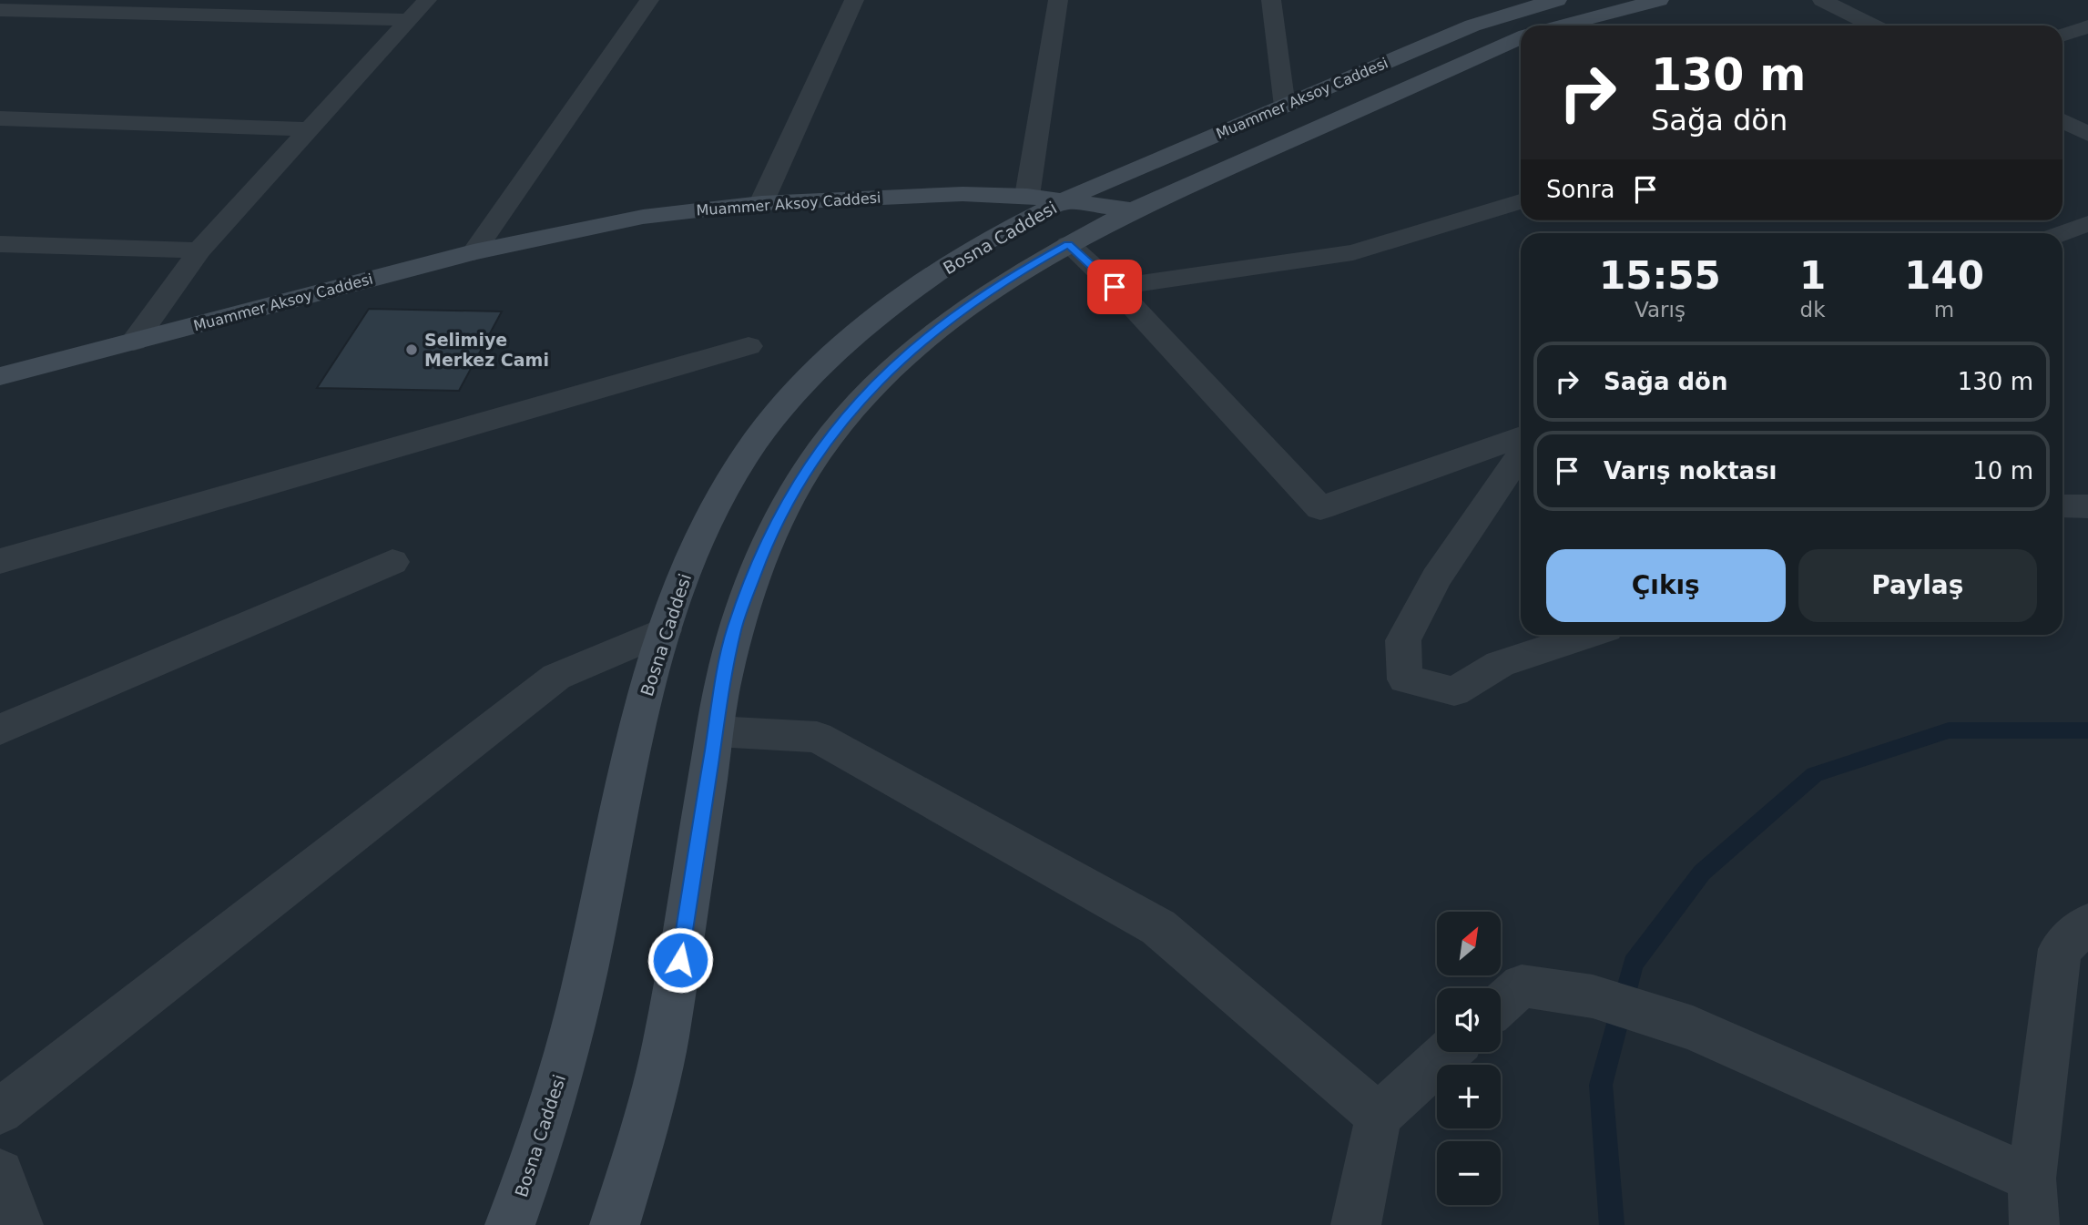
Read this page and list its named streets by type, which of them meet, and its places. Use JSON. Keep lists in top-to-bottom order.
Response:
{
  "streets": {
    "main road": ["Muammer Aksoy Caddesi", "Bosna Caddesi"]
  },
  "crossings": [
    ["Muammer Aksoy Caddesi", "Bosna Caddesi"]
  ],
  "places": ["Selimiye Merkez Cami"],
  "north": "top right",
  "page": {
    "turn": ["130 m", "Sağa dön"],
    "then": "Sonra",
    "eta": [
      "15:55",
      "Varış",
      "1",
      "dk",
      "140",
      "m"
    ],
    "list": [
      {
        "name": "Sağa dön",
        "value": "130 m"
      },
      {
        "name": "Varış noktası",
        "value": "10 m"
      }
    ],
    "buttons": ["Çıkış", "Paylaş"],
    "map_buttons": ["+", "−"]
  }
}
